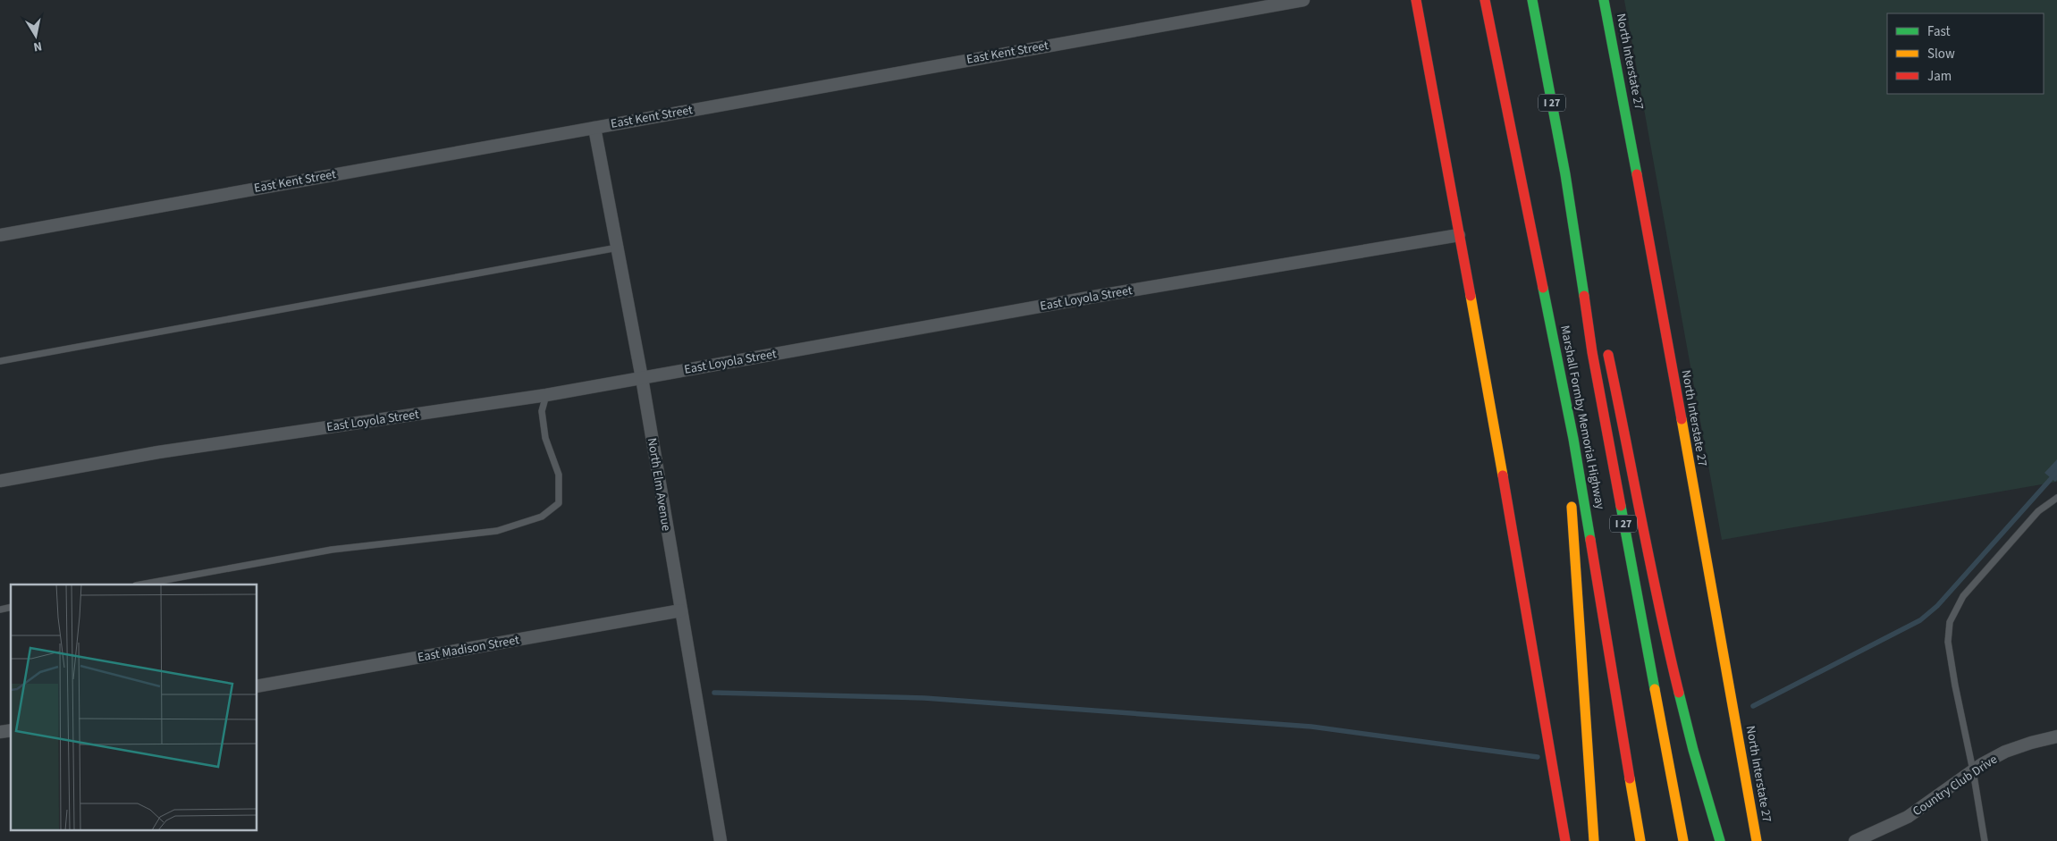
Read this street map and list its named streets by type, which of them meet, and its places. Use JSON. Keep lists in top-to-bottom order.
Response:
{
  "streets": {
    "main road": ["North Interstate 27", "I 27", "Marshall Formby Memorial Highway"],
    "street": [
      "East Kent Street",
      "East Loyola Street",
      "North Elm Avenue",
      "East Madison Street",
      "Country Club Drive"
    ]
  },
  "crossings": [
    ["East Kent Street", "North Elm Avenue"],
    ["East Loyola Street", "North Elm Avenue"],
    ["North Elm Avenue", "East Madison Street"]
  ],
  "legend": ["Fast", "Slow", "Jam"],
  "north": "bottom"
}
